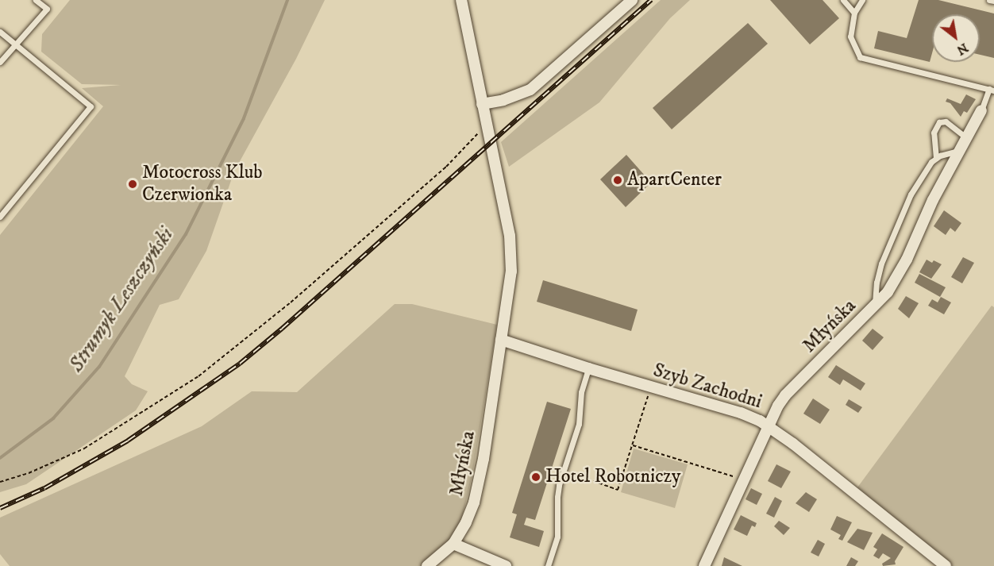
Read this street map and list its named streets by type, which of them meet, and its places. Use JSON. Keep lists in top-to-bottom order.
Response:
{
  "streets": {
    "street": ["Młyńska", "Szyb Zachodni"]
  },
  "crossings": [
    ["Młyńska", "Szyb Zachodni"]
  ],
  "water": ["Strumyk Leszczyński"],
  "places": ["ApartCenter", "Motocross Klub Czerwionka", "Hotel Robotniczy"],
  "north": "bottom right"
}
